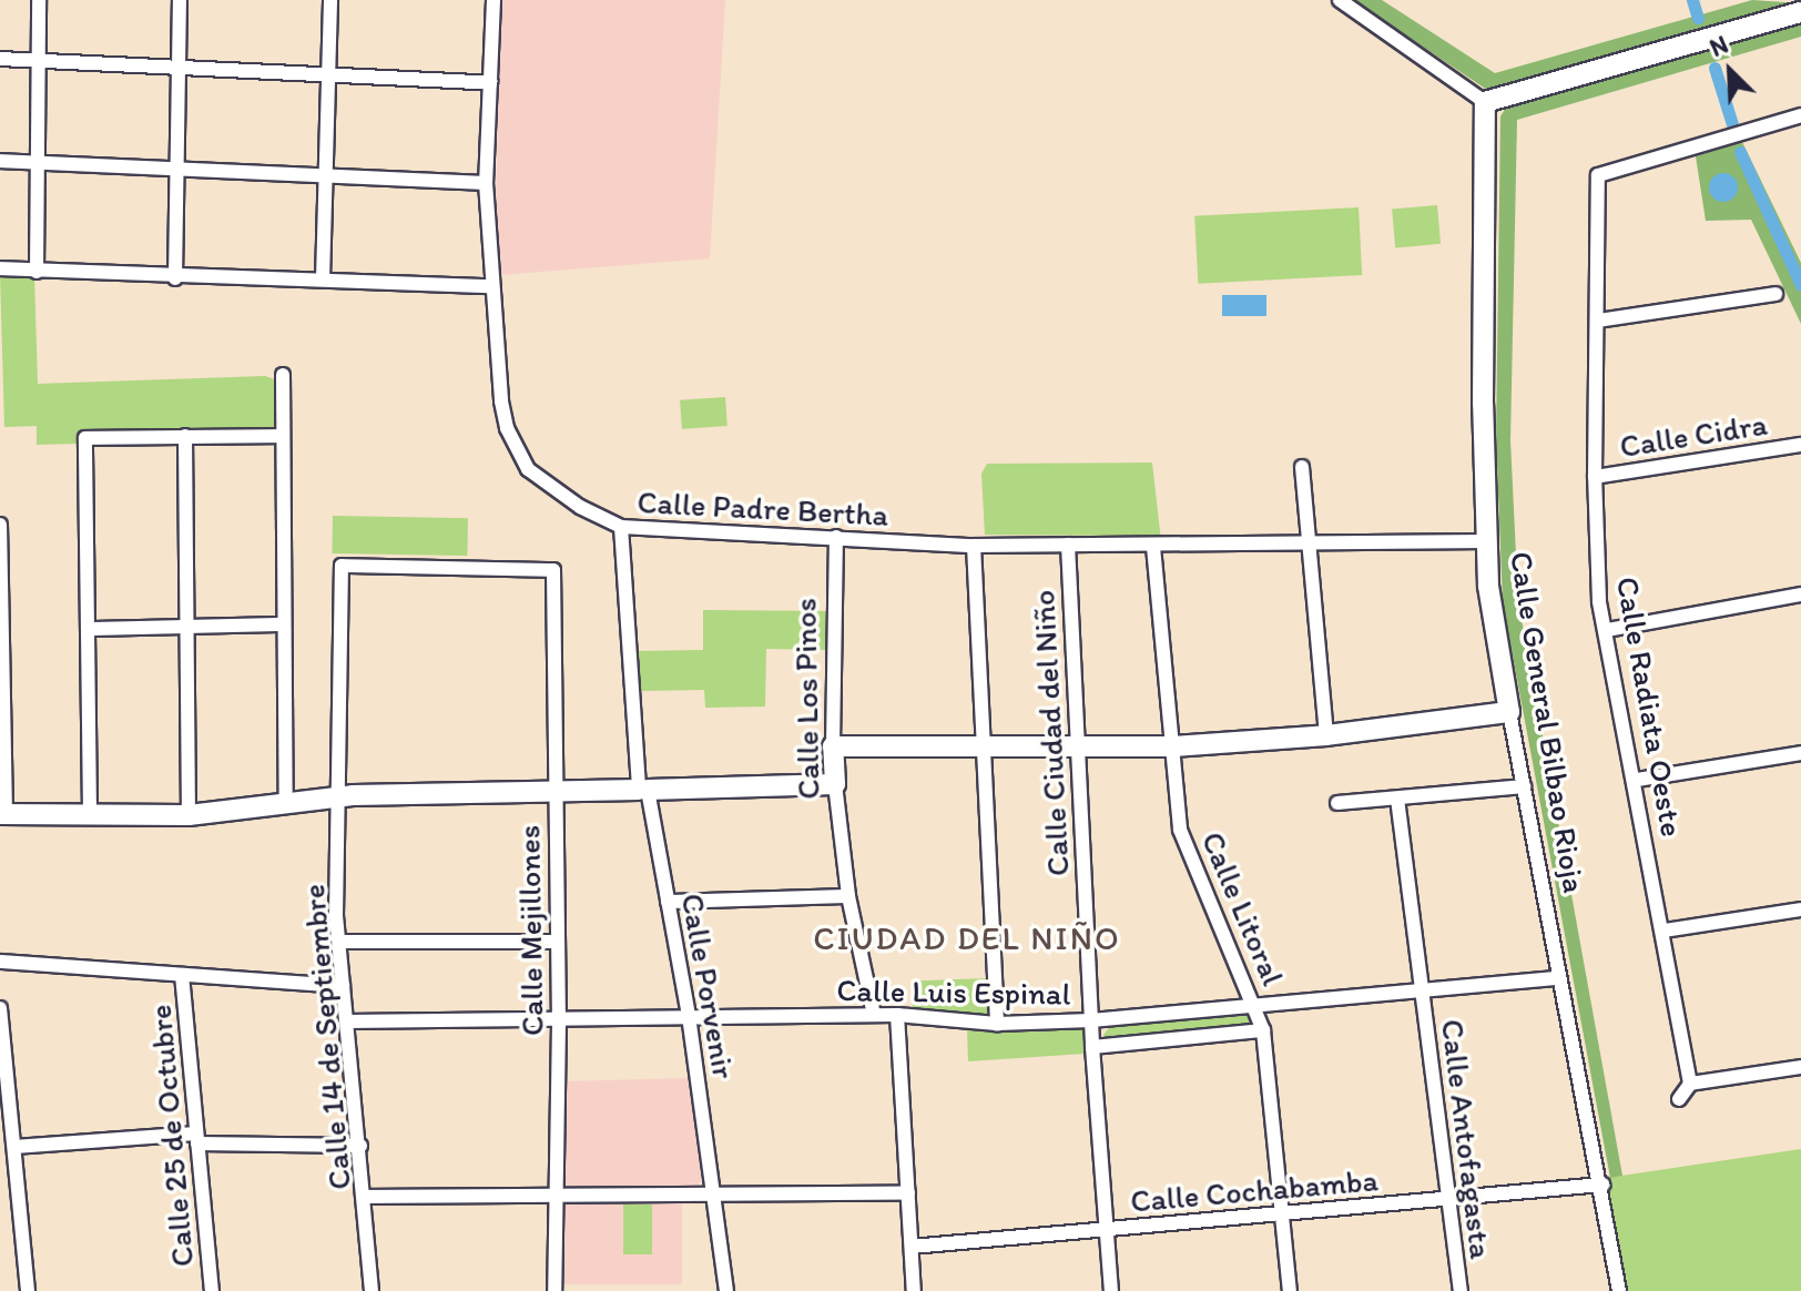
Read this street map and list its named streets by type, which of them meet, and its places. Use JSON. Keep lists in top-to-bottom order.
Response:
{
  "streets": {
    "street": [
      "Calle Cidra",
      "Calle Padre Bertha",
      "Calle Los Pinos",
      "Calle Radiata Oeste",
      "Calle General Bilbao Rioja",
      "Calle Ciudad del Niño",
      "Calle Litoral",
      "Calle Mejillones",
      "Calle Porvenir",
      "Calle Luis Espinal",
      "Calle 14 de Septiembre",
      "Calle 25 de Octubre",
      "Calle Antofagasta",
      "Calle Cochabamba"
    ]
  },
  "crossings": [
    ["Calle Cidra", "Calle Radiata Oeste"],
    ["Calle Padre Bertha", "Calle Los Pinos"],
    ["Calle Padre Bertha", "Calle General Bilbao Rioja"],
    ["Calle Padre Bertha", "Calle Ciudad del Niño"],
    ["Calle Padre Bertha", "Calle Litoral"],
    ["Calle Padre Bertha", "Calle Porvenir"],
    ["Calle Los Pinos", "Calle Luis Espinal"],
    ["Calle General Bilbao Rioja", "Calle Luis Espinal"],
    ["Calle General Bilbao Rioja", "Calle Cochabamba"],
    ["Calle Ciudad del Niño", "Calle Luis Espinal"],
    ["Calle Ciudad del Niño", "Calle Cochabamba"],
    ["Calle Litoral", "Calle Luis Espinal"],
    ["Calle Litoral", "Calle Cochabamba"],
    ["Calle Mejillones", "Calle Luis Espinal"],
    ["Calle Mejillones", "Calle 14 de Septiembre"],
    ["Calle Porvenir", "Calle Luis Espinal"],
    ["Calle Luis Espinal", "Calle 14 de Septiembre"],
    ["Calle Luis Espinal", "Calle Antofagasta"],
    ["Calle Antofagasta", "Calle Cochabamba"]
  ],
  "districts": ["CIUDAD DEL NIÑO"],
  "north": "top left"
}
